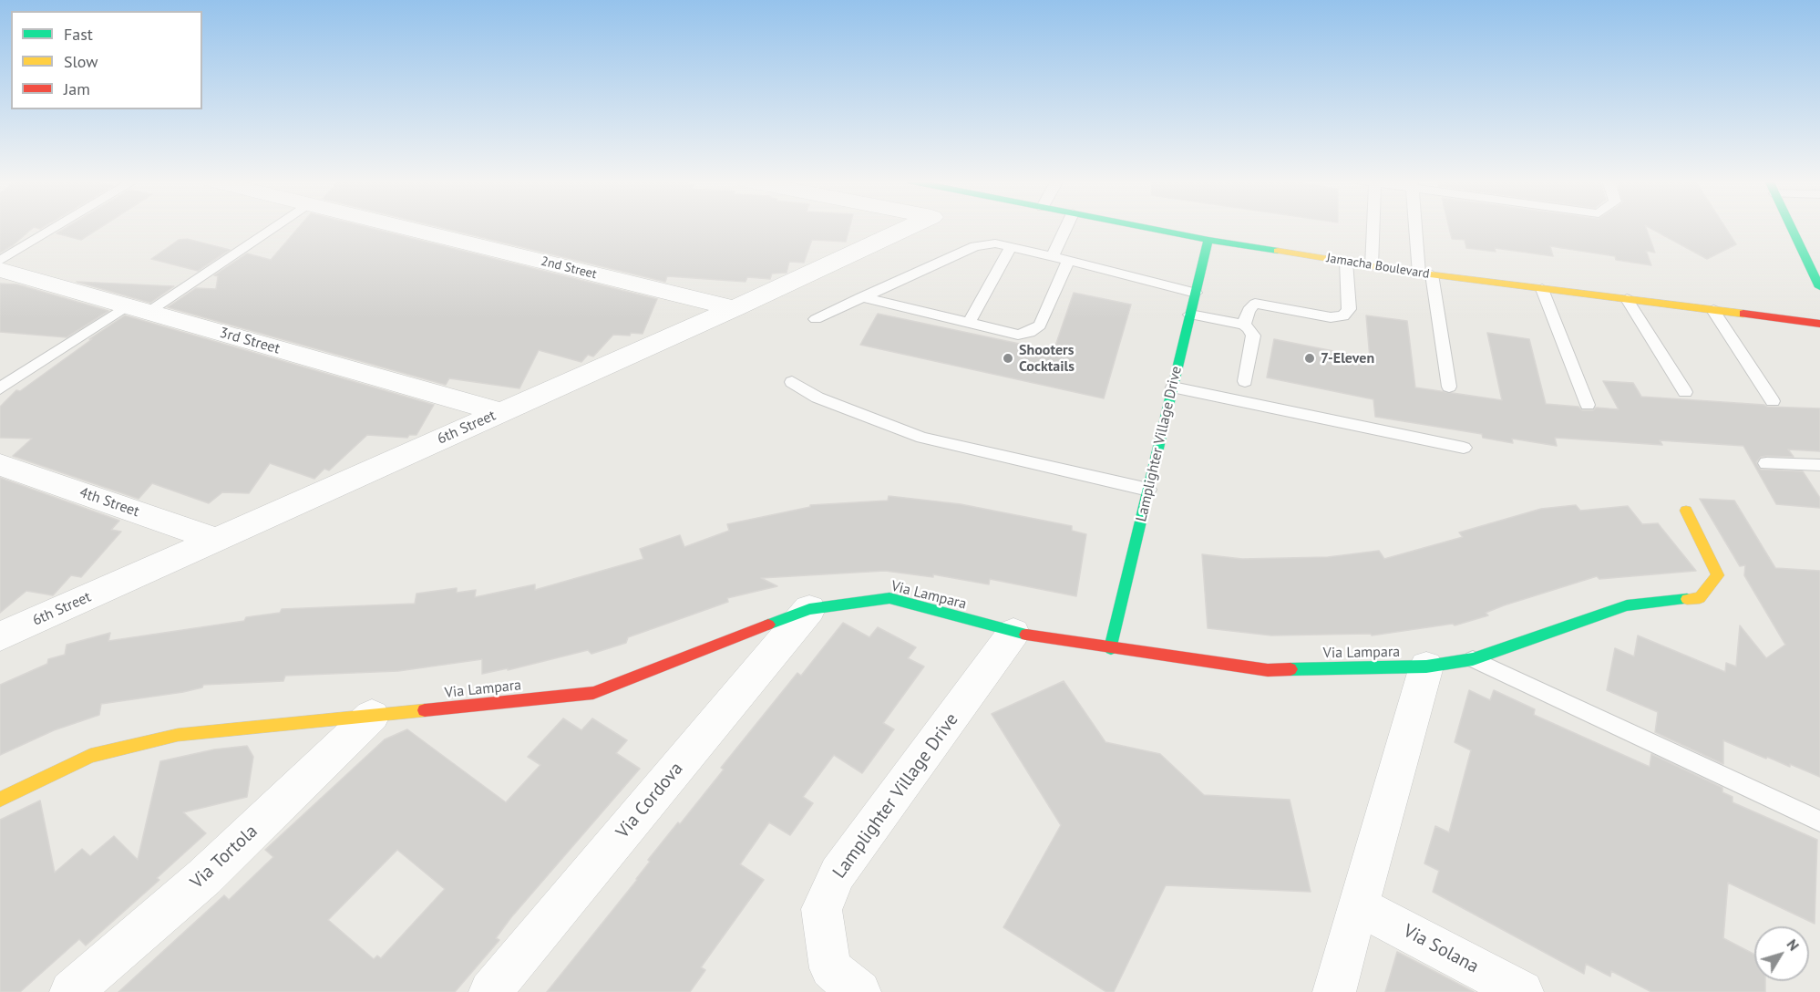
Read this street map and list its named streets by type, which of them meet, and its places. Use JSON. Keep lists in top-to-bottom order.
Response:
{
  "streets": {
    "street": [
      "Jamacha Boulevard",
      "2nd Street",
      "3rd Street",
      "6th Street",
      "Lamplighter Village Drive",
      "4th Street",
      "Via Lampara",
      "Via Cordova",
      "Via Tortola",
      "Via Solana"
    ]
  },
  "crossings": [
    ["Jamacha Boulevard", "Lamplighter Village Drive"],
    ["2nd Street", "6th Street"],
    ["3rd Street", "6th Street"],
    ["6th Street", "4th Street"],
    ["Lamplighter Village Drive", "Via Lampara"],
    ["Via Lampara", "Via Cordova"],
    ["Via Lampara", "Via Tortola"]
  ],
  "places": ["Shooters Cocktails", "7-Eleven"],
  "legend": ["Fast", "Slow", "Jam"],
  "north": "top right"
}
